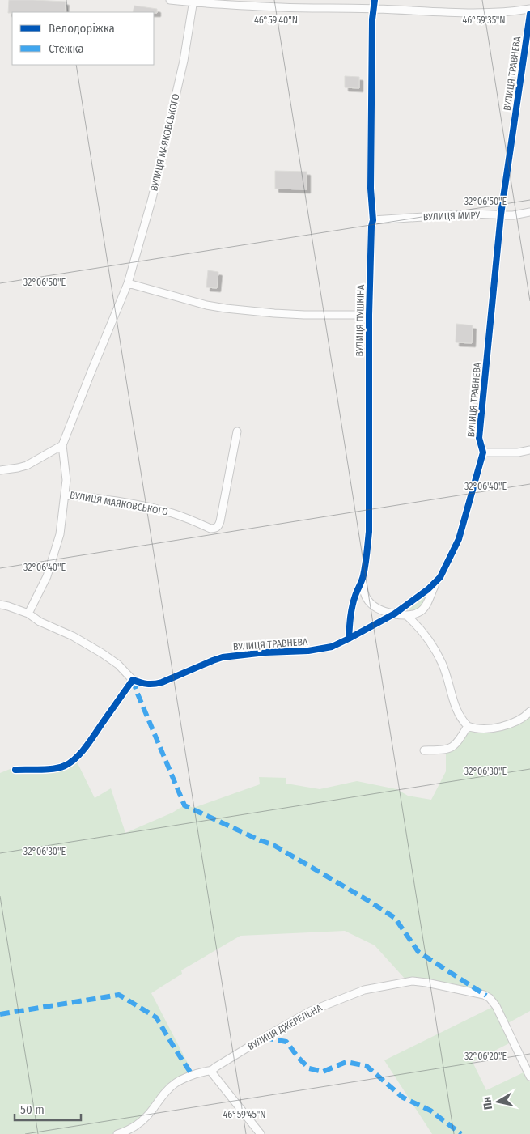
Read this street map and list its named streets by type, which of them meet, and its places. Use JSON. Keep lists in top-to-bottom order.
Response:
{
  "streets": {
    "street": [
      "ВУЛИЦЯ ТРАВНЕВА",
      "ВУЛИЦЯ МАЯКОВСЬКОГО",
      "ВУЛИЦЯ МИРУ",
      "ВУЛИЦЯ ПУШКІНА",
      "ВУЛИЦЯ ДЖЕРЕЛЬНА"
    ]
  },
  "crossings": [
    ["ВУЛИЦЯ ТРАВНЕВА", "ВУЛИЦЯ МИРУ"],
    ["ВУЛИЦЯ ТРАВНЕВА", "ВУЛИЦЯ ПУШКІНА"],
    ["ВУЛИЦЯ МИРУ", "ВУЛИЦЯ ПУШКІНА"]
  ],
  "legend": ["Велодоріжка", "Стежка"],
  "scale_bar": "50 m",
  "north": "left",
  "coordinates": [
    "46°59'40\"N",
    "46°59'35\"N",
    "32°06'50\"E",
    "32°06'40\"E",
    "32°06'30\"E",
    "32°06'20\"E",
    "46°59'45\"N"
  ]
}
